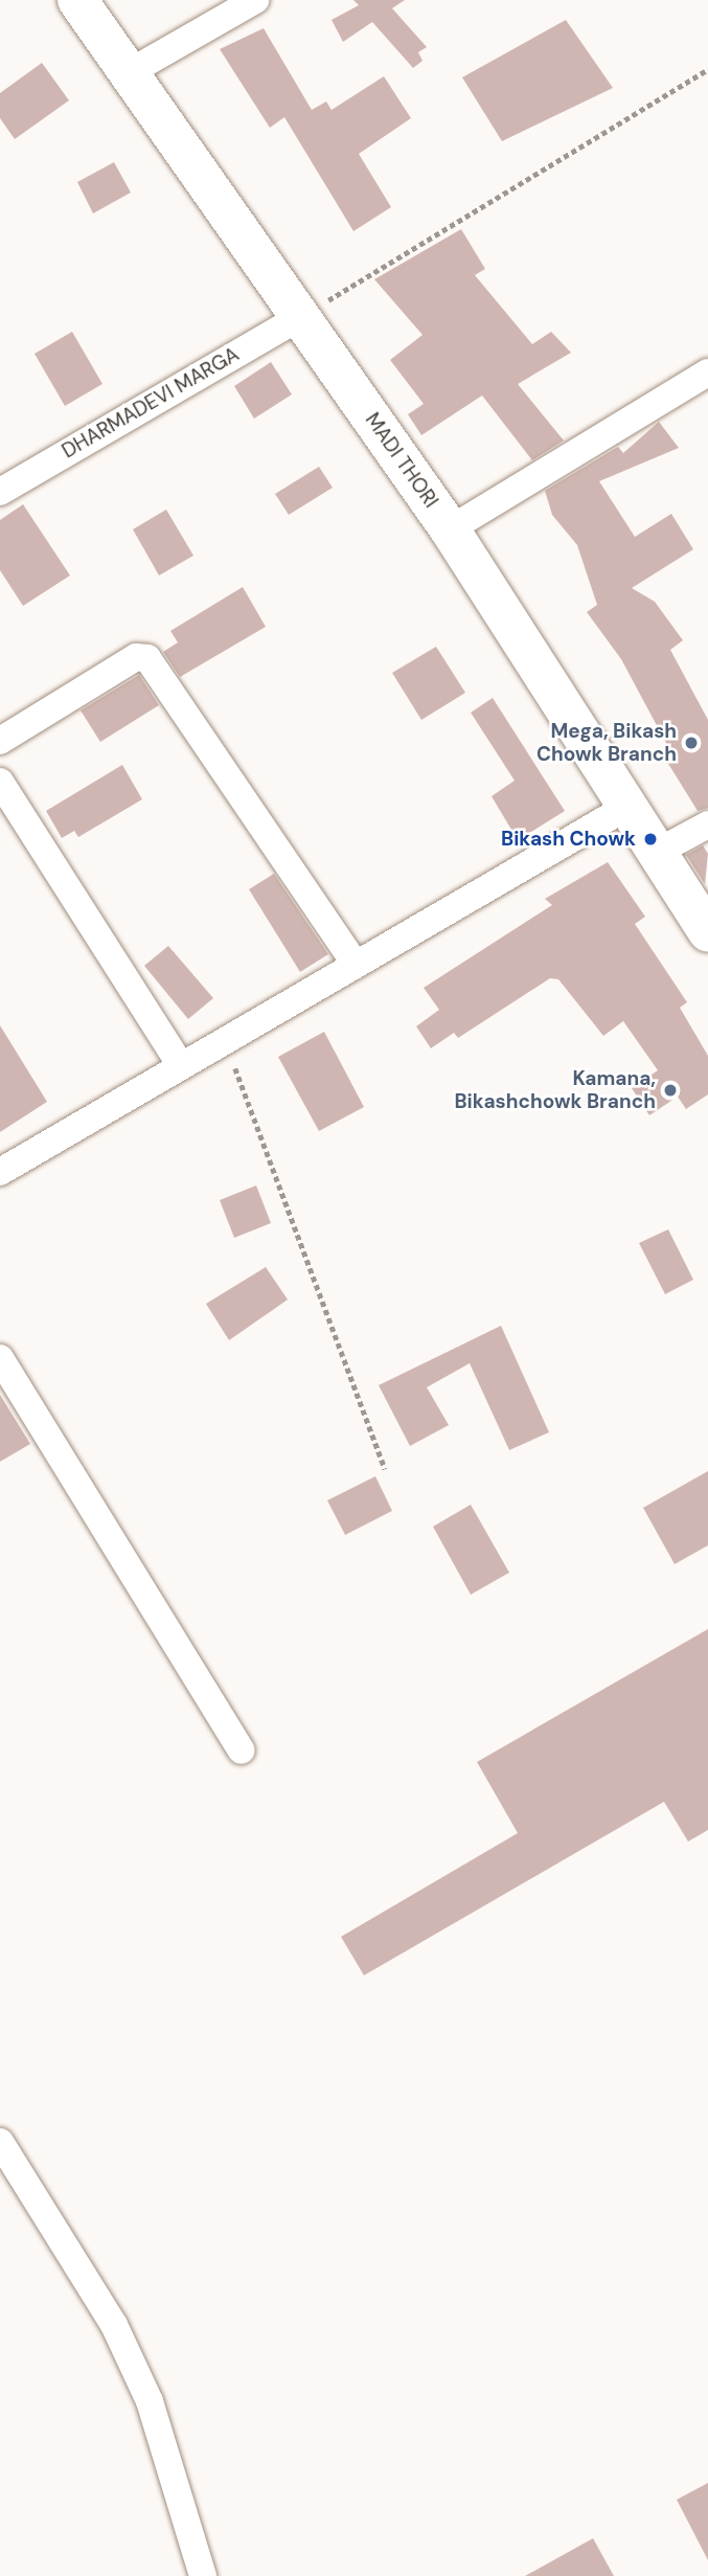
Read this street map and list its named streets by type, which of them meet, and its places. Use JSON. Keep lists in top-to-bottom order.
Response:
{
  "streets": {
    "main road": ["MADI THORI"],
    "street": ["DHARMADEVI MARGA"]
  },
  "crossings": [
    ["DHARMADEVI MARGA", "MADI THORI"]
  ],
  "places": ["Mega, Bikash Chowk Branch", "Bikash Chowk", "Kamana, Bikashchowk Branch"]
}
